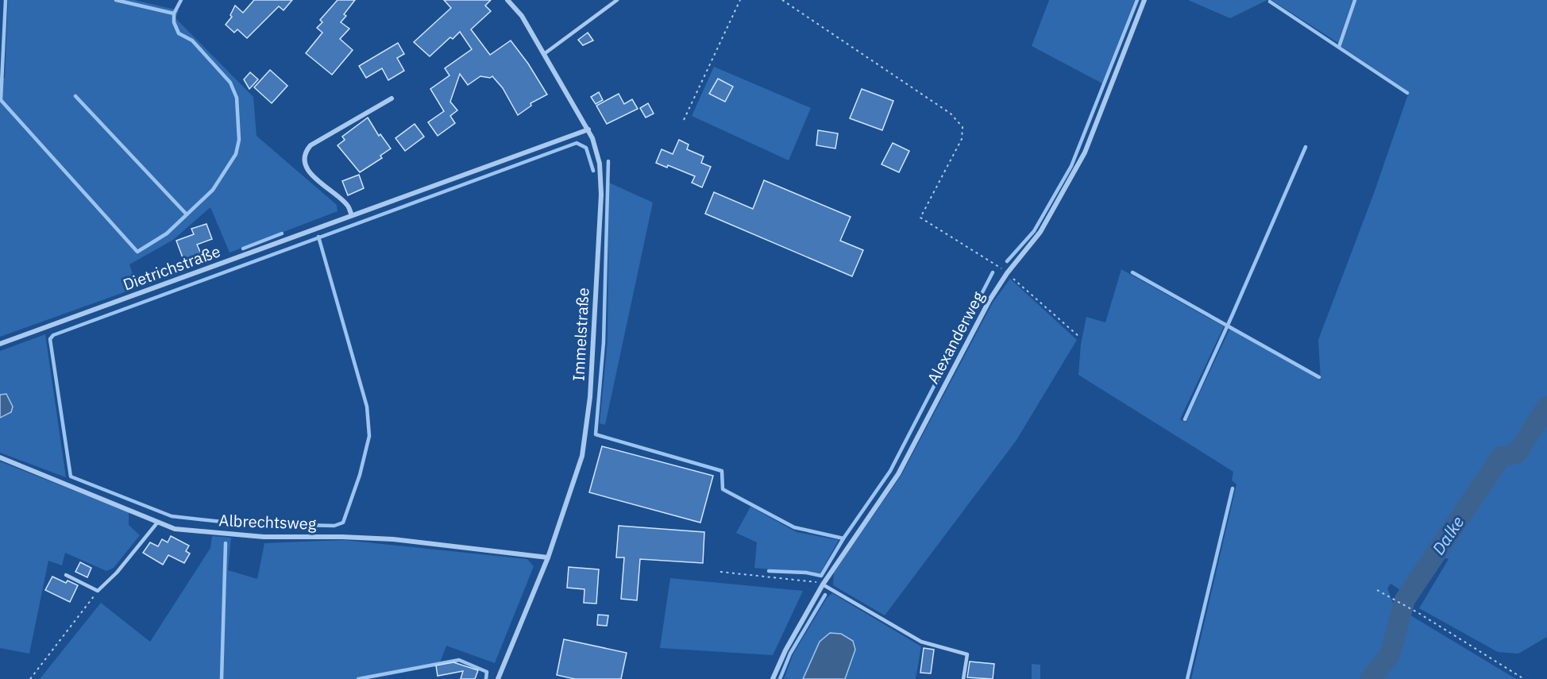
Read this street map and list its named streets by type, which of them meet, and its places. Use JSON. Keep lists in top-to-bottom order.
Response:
{
  "streets": {
    "street": [
      "Dietrichstraße",
      "Immelstraße",
      "Alexanderweg",
      "Albrechtsweg"
    ]
  },
  "crossings": [
    ["Dietrichstraße", "Immelstraße"],
    ["Immelstraße", "Albrechtsweg"]
  ],
  "water": ["Dalke"]
}
